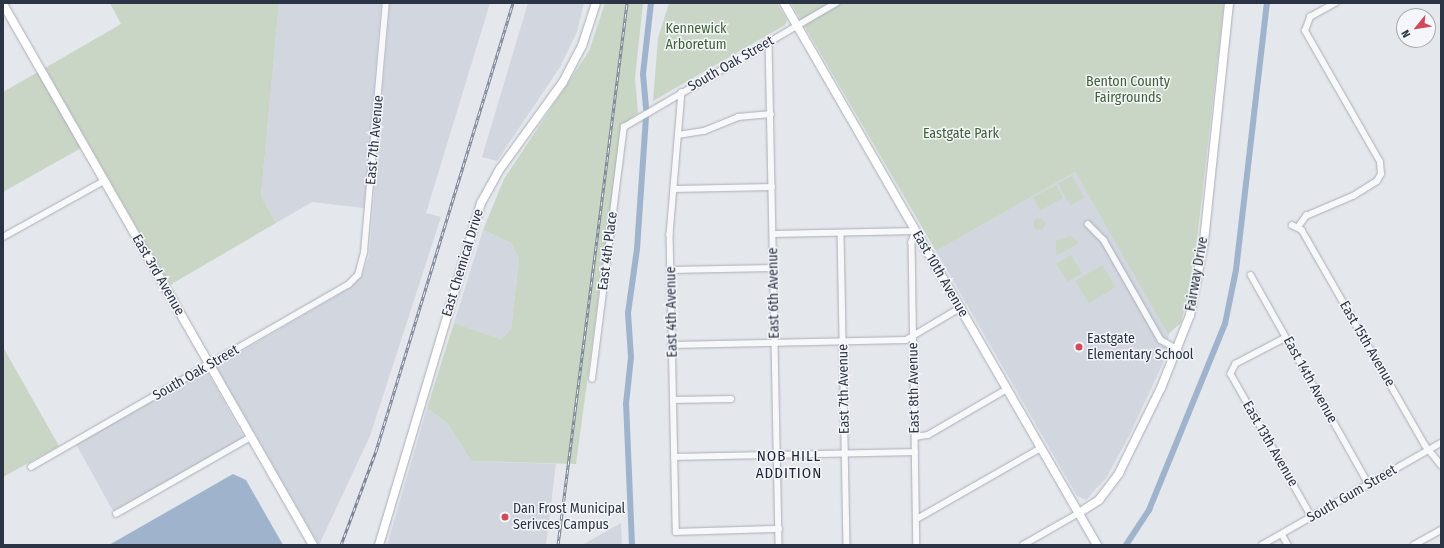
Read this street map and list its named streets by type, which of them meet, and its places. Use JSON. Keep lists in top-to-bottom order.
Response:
{
  "streets": {
    "street": [
      "South Oak Street",
      "East 7th Avenue",
      "East 4th Place",
      "East Chemical Drive",
      "East 10th Avenue",
      "Fairway Drive",
      "East 3rd Avenue",
      "East 6th Avenue",
      "East 4th Avenue",
      "East 15th Avenue",
      "East 14th Avenue",
      "East 8th Avenue",
      "East 13th Avenue",
      "South Gum Street"
    ]
  },
  "crossings": [
    ["South Oak Street", "East 7th Avenue"],
    ["South Oak Street", "East 4th Place"],
    ["South Oak Street", "East 10th Avenue"],
    ["South Oak Street", "East 3rd Avenue"],
    ["South Oak Street", "East 6th Avenue"],
    ["South Oak Street", "East 4th Avenue"],
    ["East 10th Avenue", "Fairway Drive"],
    ["East 10th Avenue", "East 8th Avenue"],
    ["East 6th Avenue", "East 4th Avenue"],
    ["East 15th Avenue", "South Gum Street"],
    ["East 14th Avenue", "East 13th Avenue"],
    ["East 14th Avenue", "South Gum Street"],
    ["East 13th Avenue", "South Gum Street"]
  ],
  "districts": ["NOB HILL ADDITION"],
  "parks": ["Kennewick Arboretum", "Benton County Fairgrounds", "Eastgate Park"],
  "places": ["Eastgate Elementary School", "Dan Frost Municipal Serivces Campus"],
  "north": "bottom left"
}
